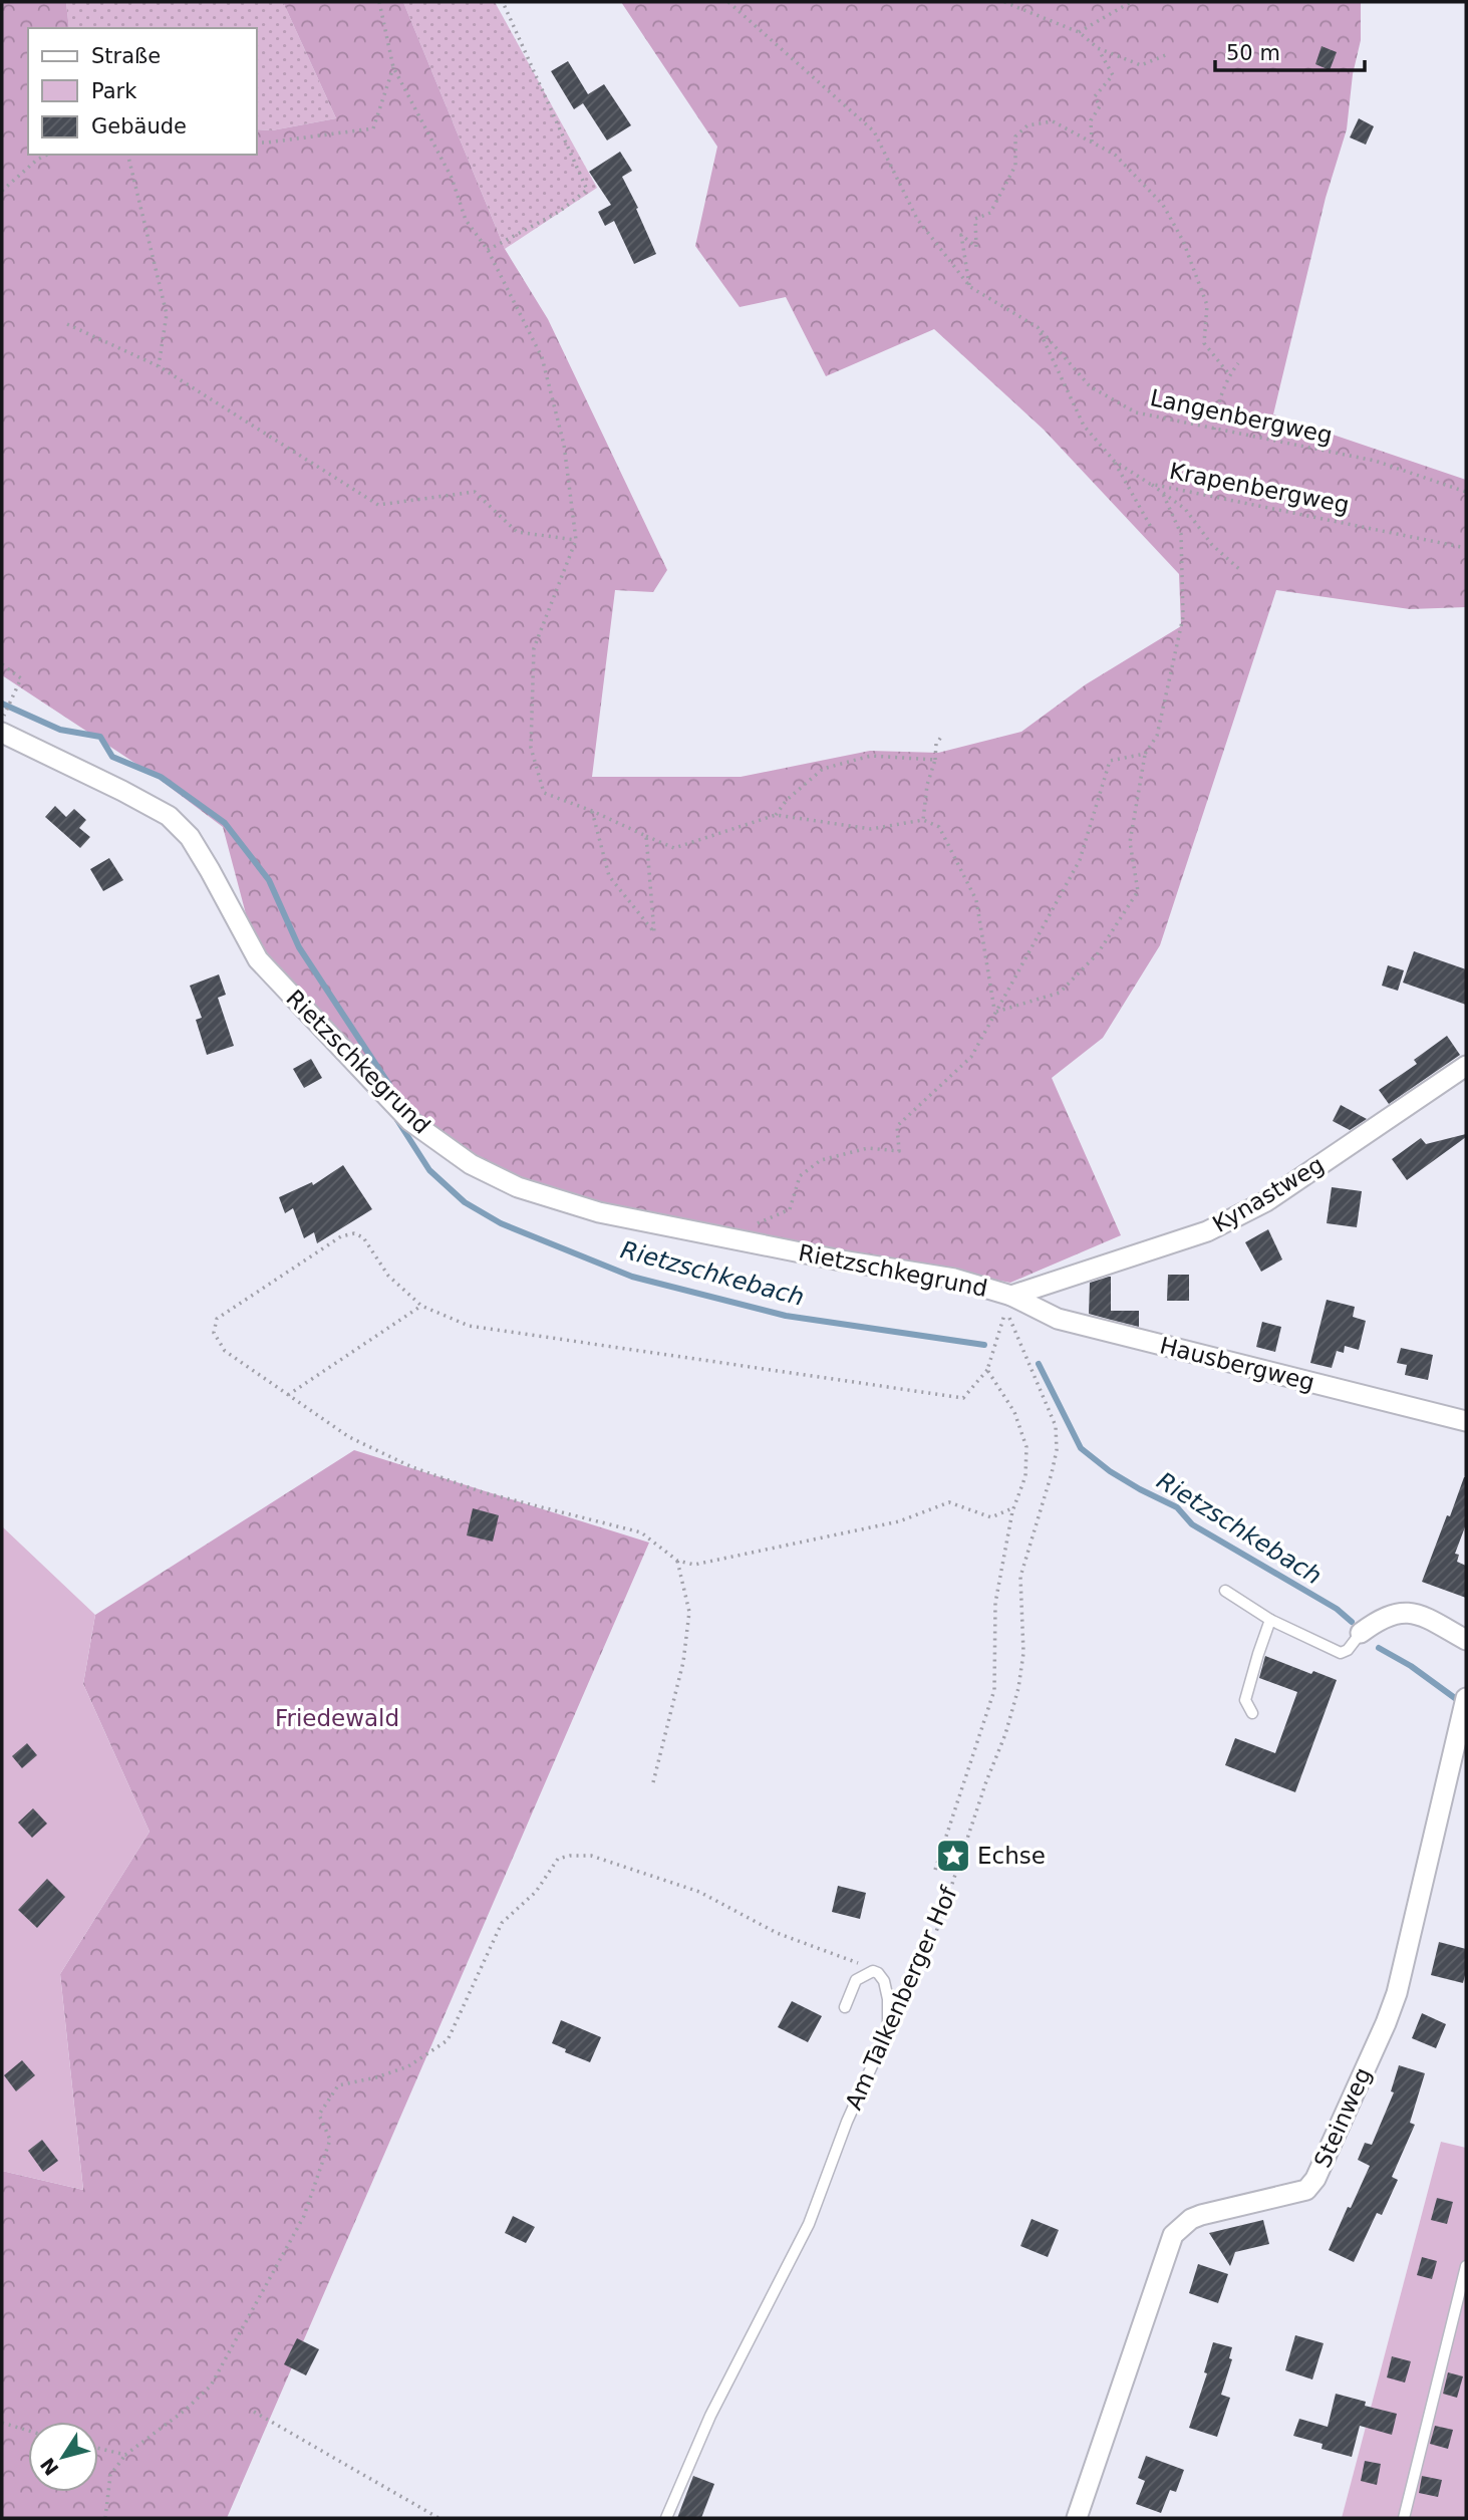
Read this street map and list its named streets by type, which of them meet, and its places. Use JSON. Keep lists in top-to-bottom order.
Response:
{
  "streets": {
    "street": [
      "Rietzschkegrund",
      "Kynastweg",
      "Hausbergweg",
      "Steinweg"
    ],
    "lane": ["Am Talkenberger Hof"],
    "path": ["Langenbergweg", "Krapenbergweg"]
  },
  "crossings": [
    ["Langenbergweg", "Krapenbergweg"],
    ["Rietzschkegrund", "Kynastweg"],
    ["Rietzschkegrund", "Hausbergweg"],
    ["Rietzschkegrund", "Am Talkenberger Hof"],
    ["Kynastweg", "Hausbergweg"],
    ["Kynastweg", "Am Talkenberger Hof"],
    ["Hausbergweg", "Am Talkenberger Hof"]
  ],
  "water": ["Rietzschkebach"],
  "parks": ["Friedewald"],
  "places": {
    "place": ["Echse"]
  },
  "legend": ["Straße", "Park", "Gebäude"],
  "scale_bar": "50 m",
  "north": "bottom left"
}
